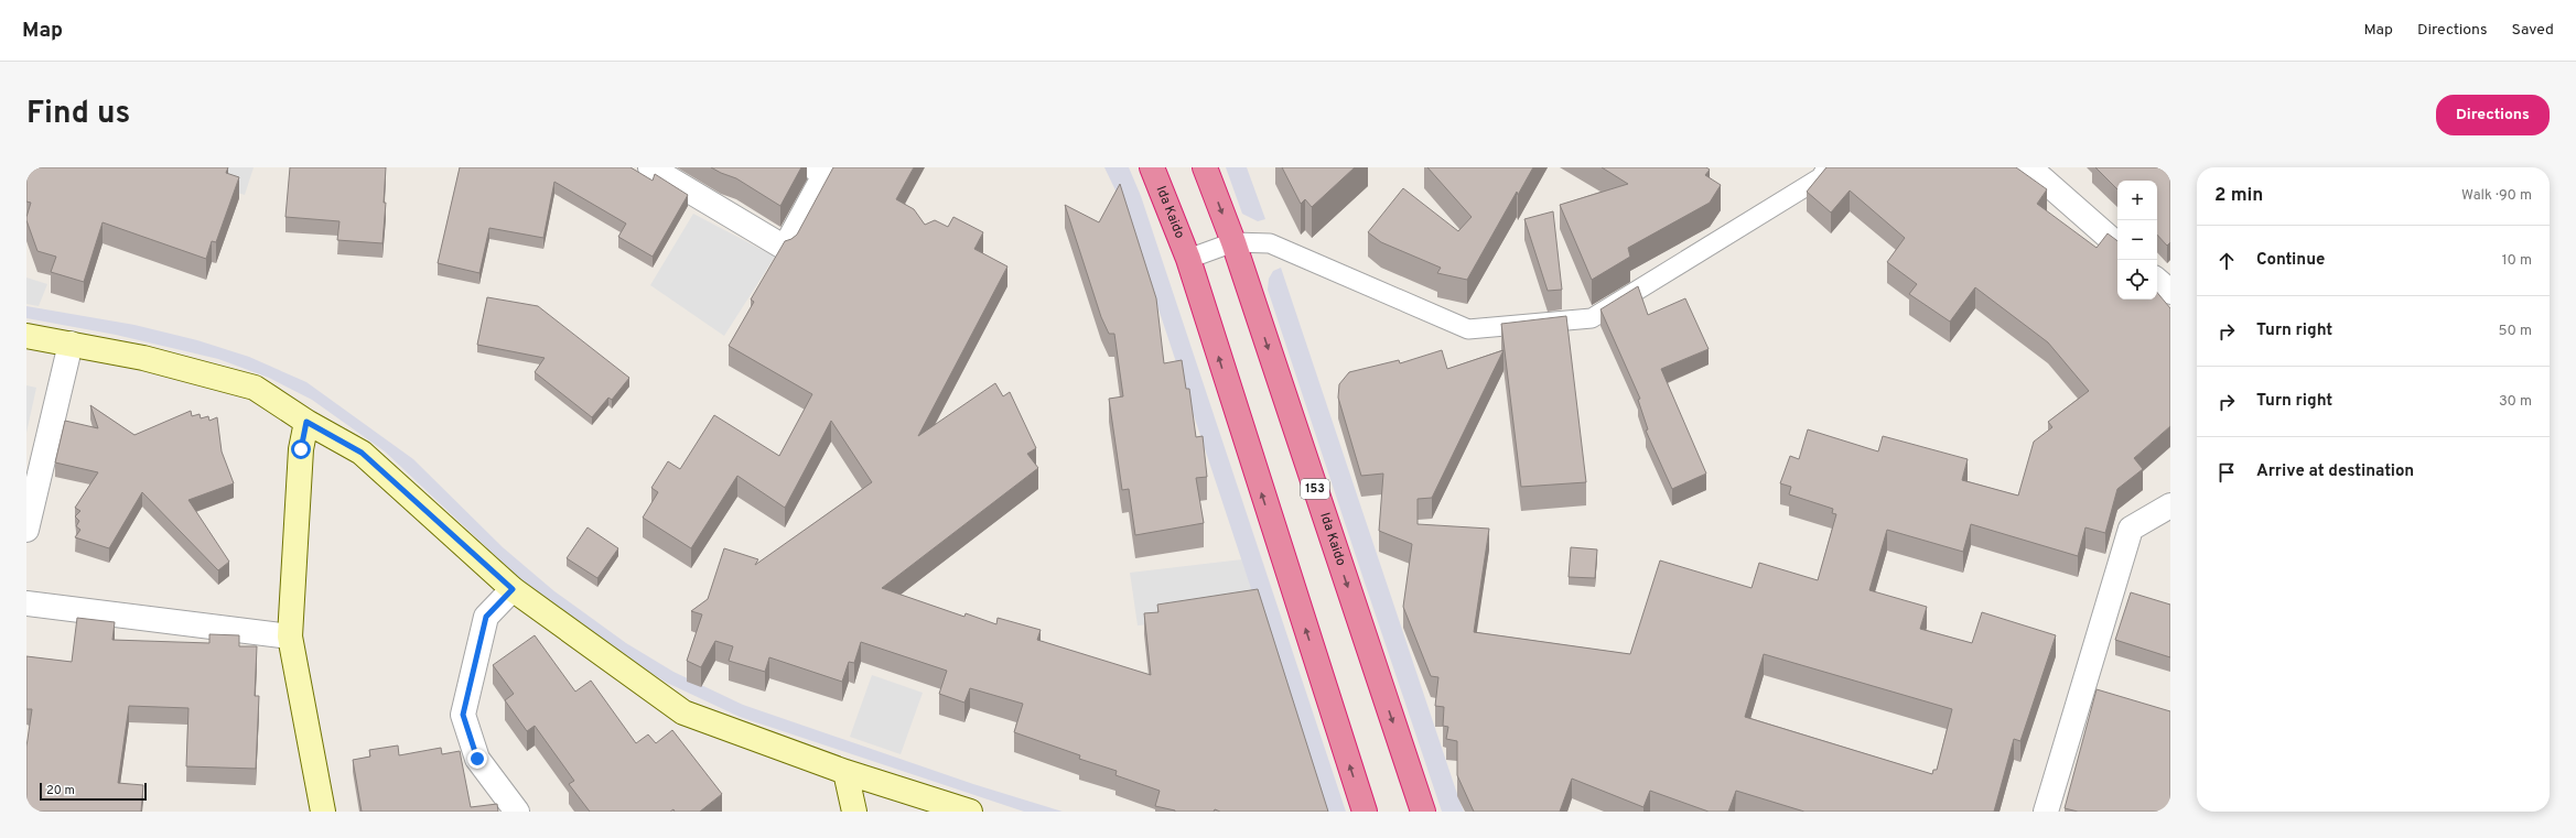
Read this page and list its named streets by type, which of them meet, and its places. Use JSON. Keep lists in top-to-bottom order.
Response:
{
  "streets": {
    "highway": ["Ida Kaido", "153"]
  },
  "scale_bar": "20 m",
  "page": {
    "header": "Map",
    "nav": ["Map", "Directions", "Saved"],
    "title": "Find us",
    "buttons": "Directions",
    "heading": ["2 min", "Walk · 90 m"],
    "map_buttons": ["+", "−"],
    "list": [
      ["Continue", "10 m"],
      ["Turn right", "50 m"],
      ["Turn right", "30 m"],
      "Arrive at destination"
    ],
    "scale": "20 m"
  }
}
